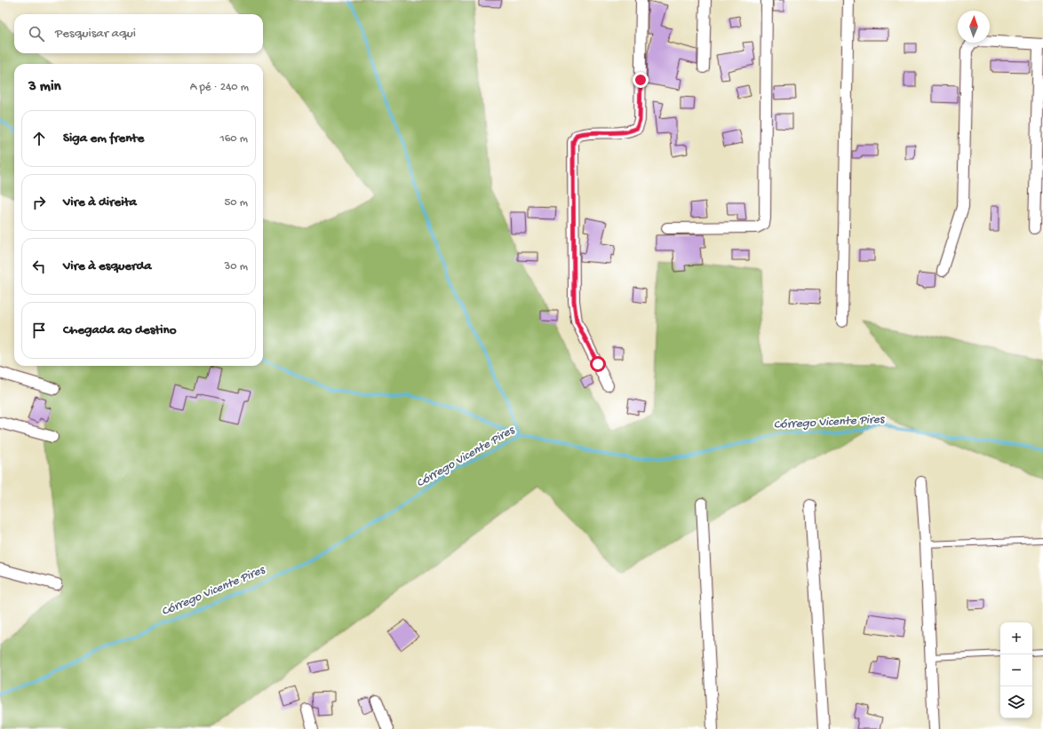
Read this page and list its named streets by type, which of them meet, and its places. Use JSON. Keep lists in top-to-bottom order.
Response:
{
  "water": ["Córrego Vicente Pires"],
  "north": "top",
  "page": {
    "search": "Pesquisar aqui",
    "heading": ["3 min", "A pé · 240 m"],
    "list": [
      ["Siga em frente", "160 m"],
      ["Vire à direita", "50 m"],
      ["Vire à esquerda", "30 m"],
      "Chegada ao destino"
    ],
    "map_buttons": ["+", "−"]
  }
}
